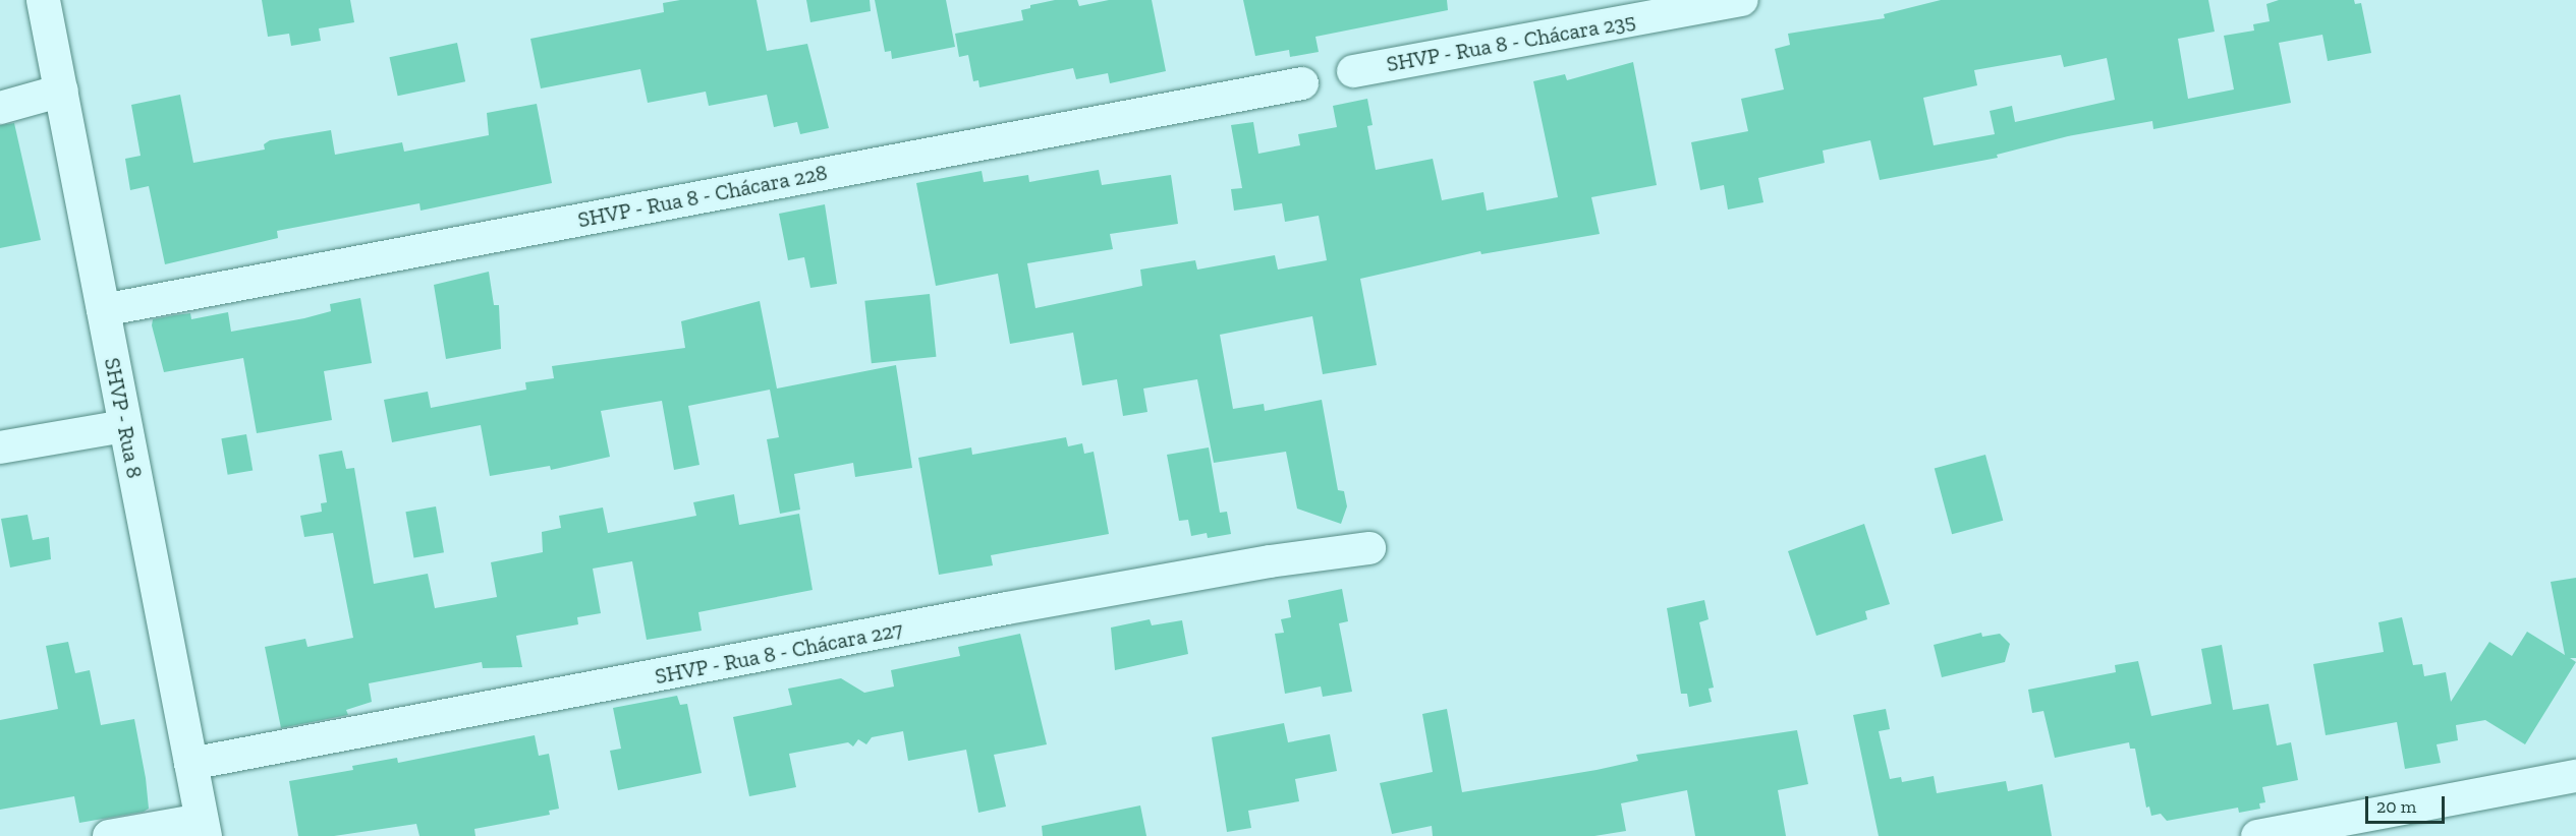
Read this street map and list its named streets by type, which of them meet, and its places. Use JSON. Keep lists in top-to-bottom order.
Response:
{
  "streets": {
    "street": [
      "SHVP - Rua 8 - Chácara 235",
      "SHVP - Rua 8 - Chácara 228",
      "SHVP - Rua 8",
      "SHVP - Rua 8 - Chácara 227"
    ]
  },
  "crossings": [
    ["SHVP - Rua 8 - Chácara 228", "SHVP - Rua 8"],
    ["SHVP - Rua 8", "SHVP - Rua 8 - Chácara 227"]
  ],
  "scale_bar": "20 m"
}
